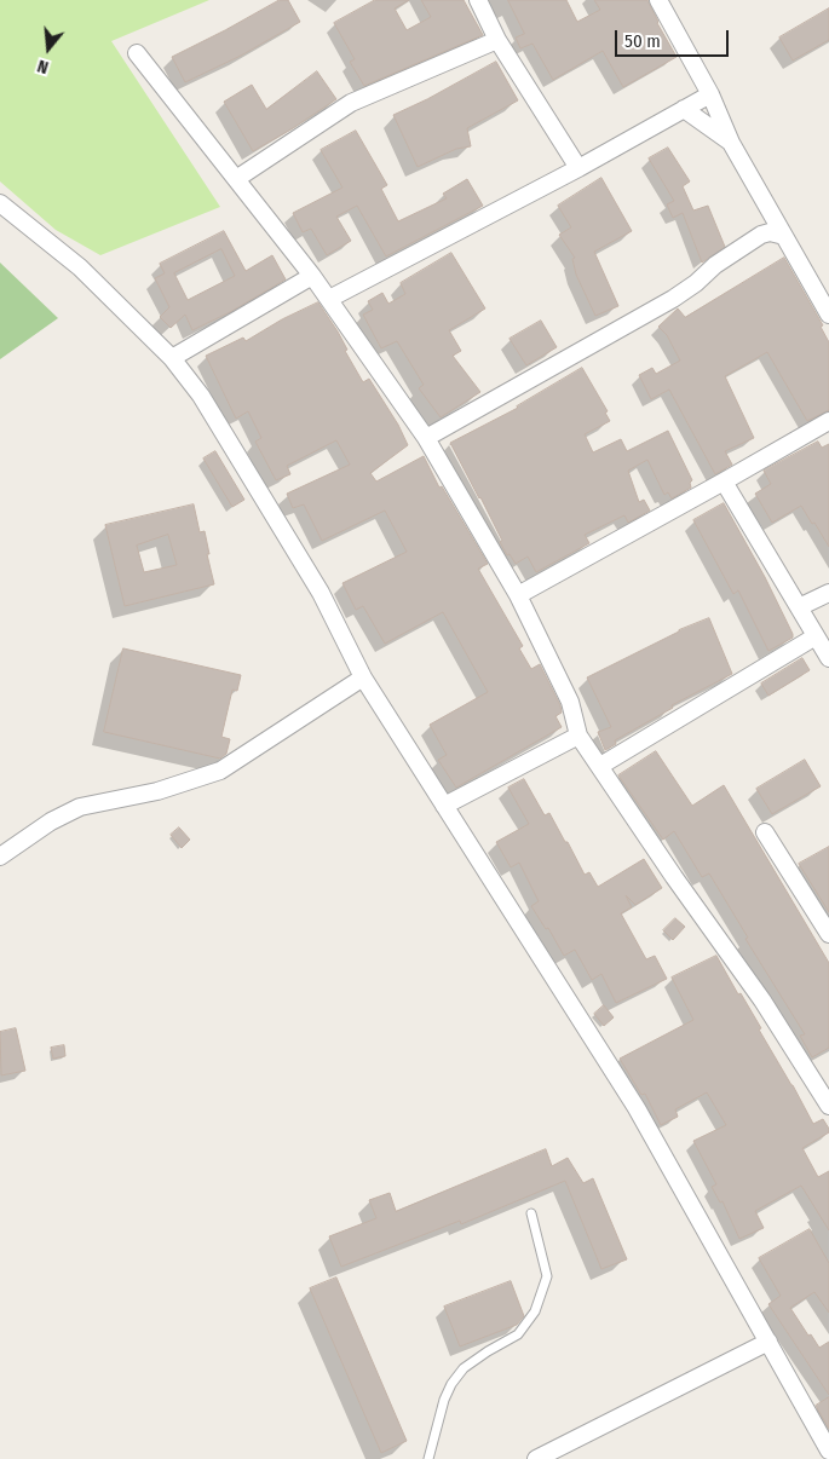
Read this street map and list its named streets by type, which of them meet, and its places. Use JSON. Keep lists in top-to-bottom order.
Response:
{
  "scale_bar": "50 m",
  "north": "bottom"
}
